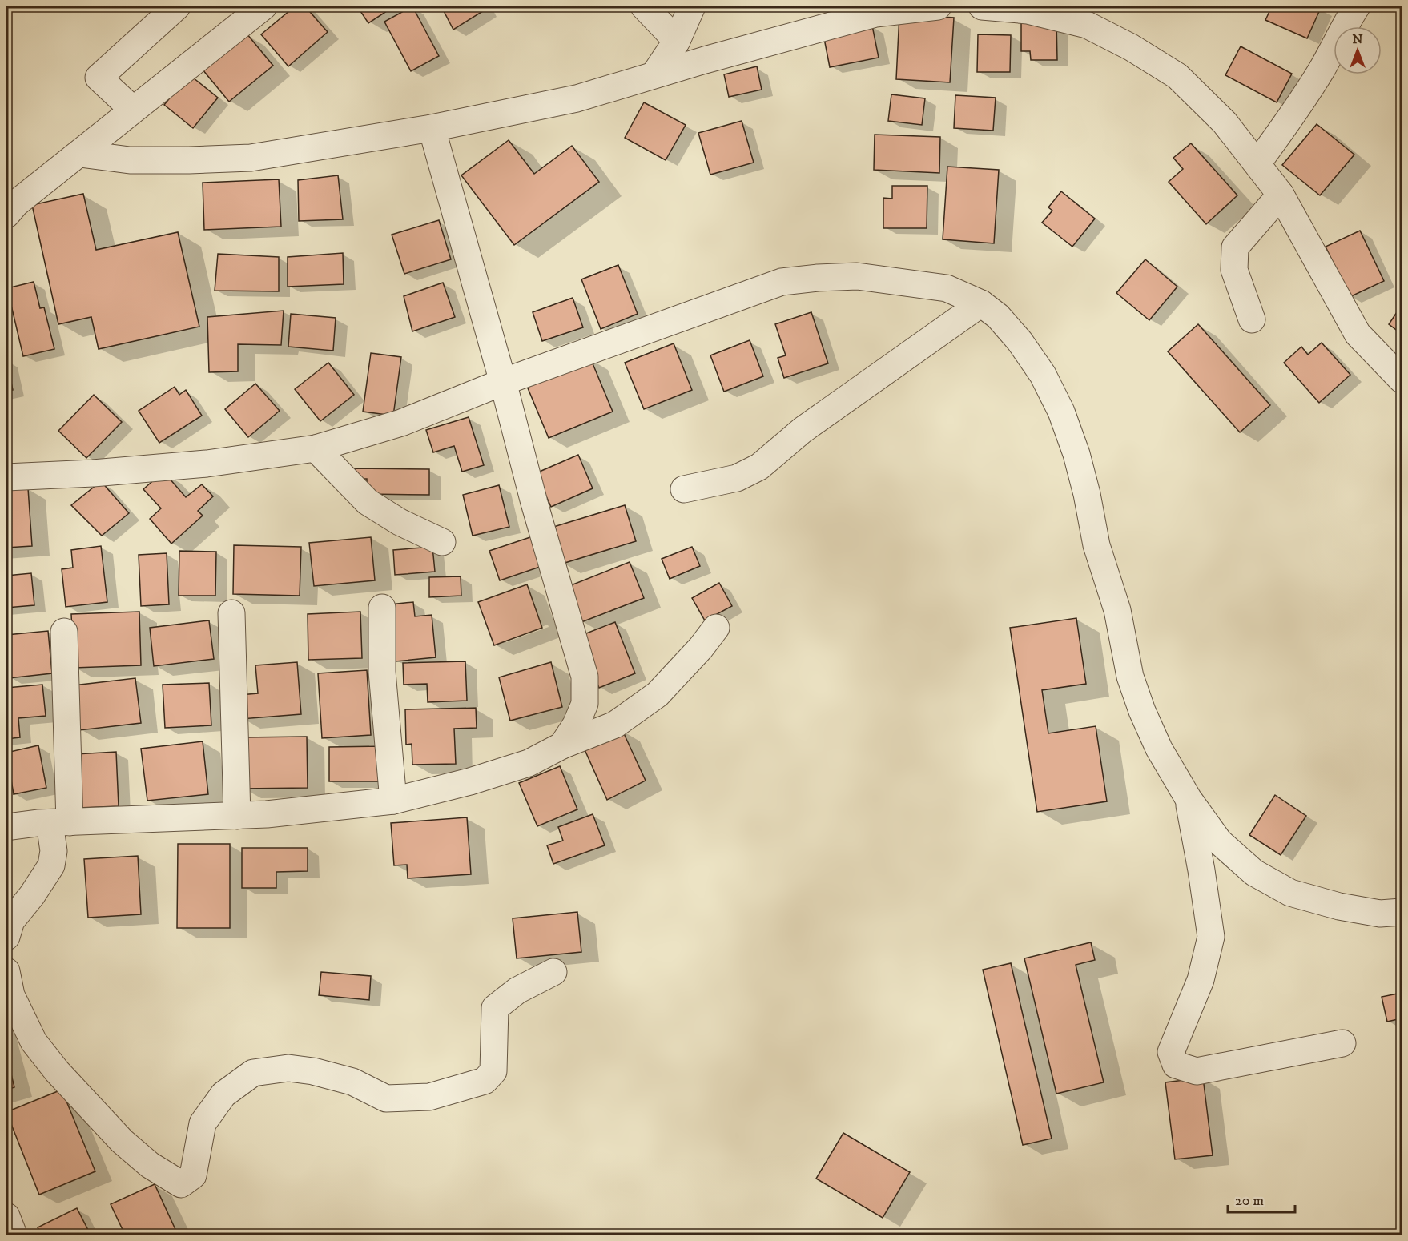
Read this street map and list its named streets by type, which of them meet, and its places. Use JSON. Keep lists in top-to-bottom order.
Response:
{
  "scale_bar": "20 m",
  "north": "top"
}
